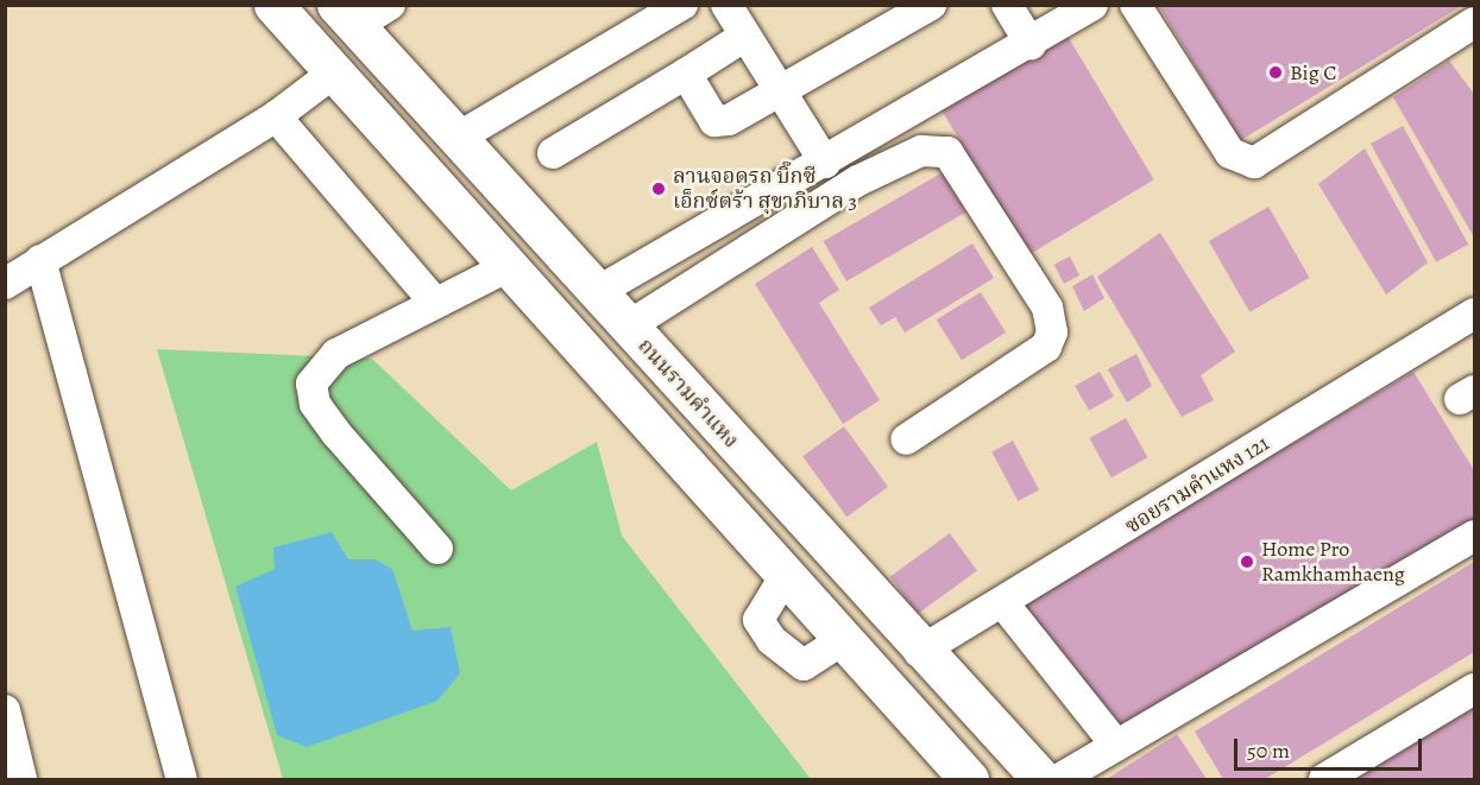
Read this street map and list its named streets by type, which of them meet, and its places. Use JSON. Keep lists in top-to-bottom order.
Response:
{
  "streets": {
    "main road": ["ถนนรามคำแหง"],
    "street": ["ซอยรามคำแหง 121"]
  },
  "crossings": [
    ["ถนนรามคำแหง", "ซอยรามคำแหง 121"]
  ],
  "places": ["Big C", "ลานจอดรถ บิ๊กซี เอ็กซ์ตร้า สุขาภิบาล 3", "Home Pro Ramkhamhaeng"],
  "scale_bar": "50 m"
}
